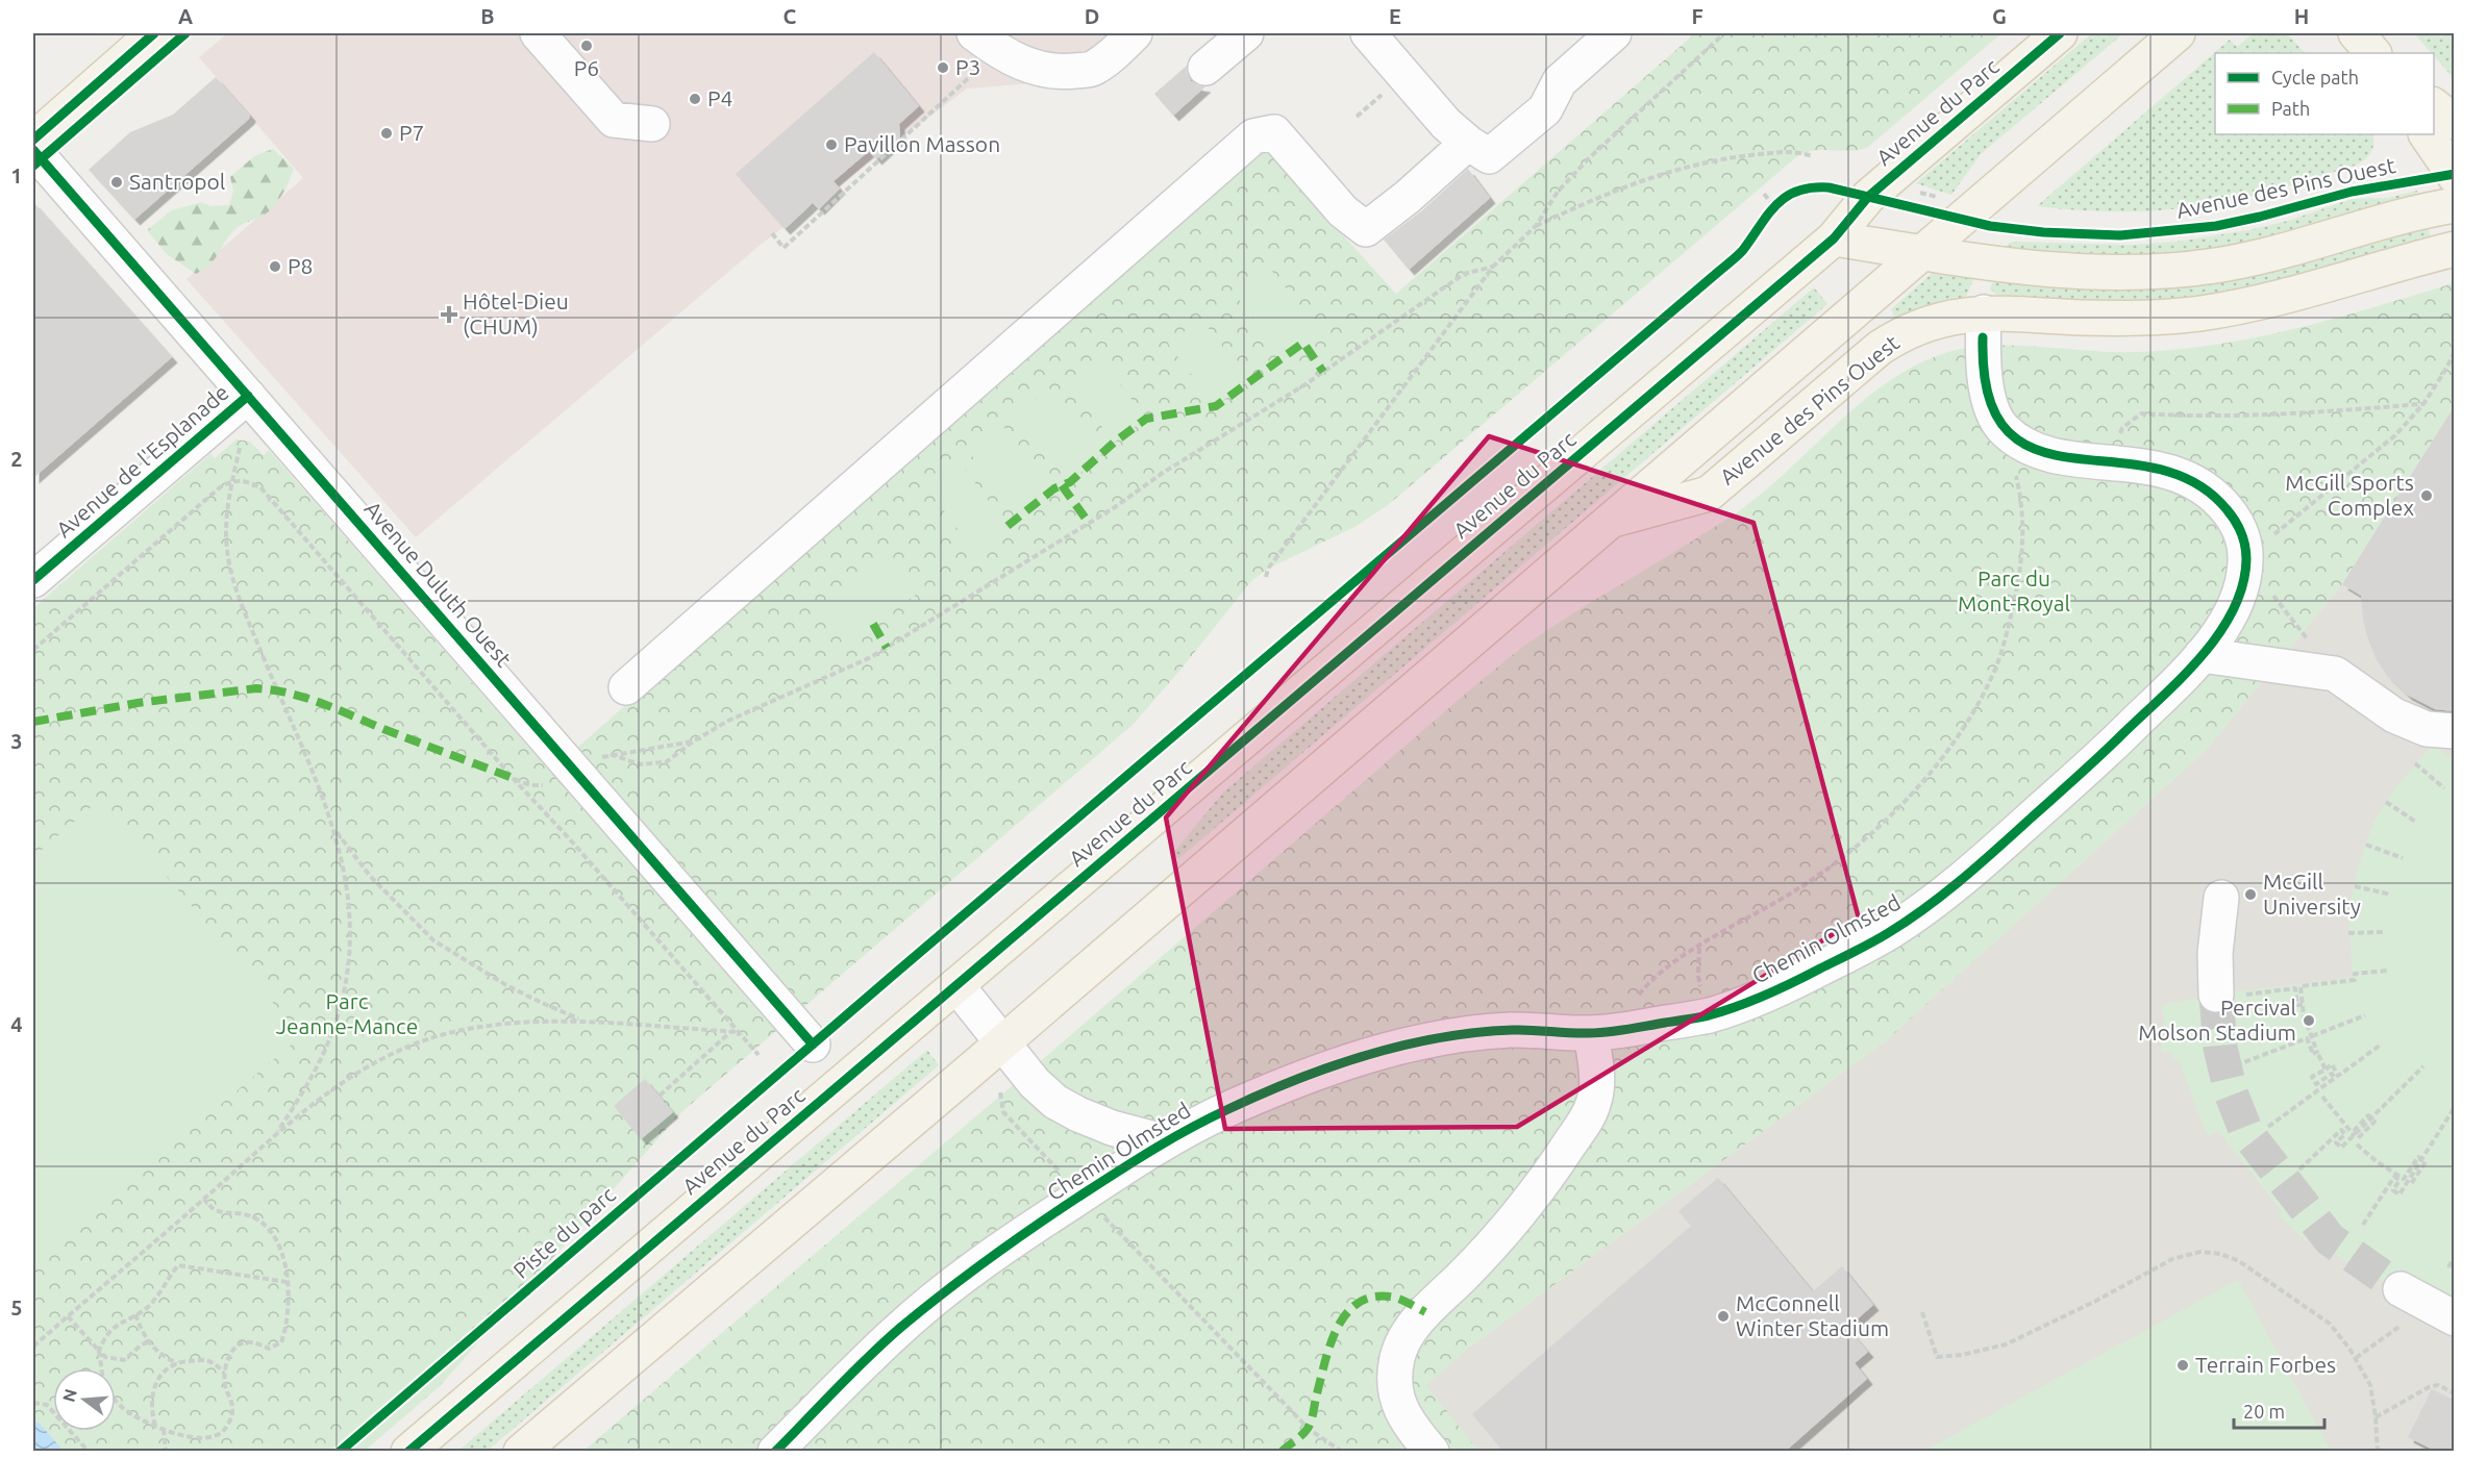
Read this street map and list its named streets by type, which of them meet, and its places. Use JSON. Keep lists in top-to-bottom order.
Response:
{
  "streets": {
    "main road": ["Avenue du Parc", "Avenue des Pins Ouest"],
    "street": ["Avenue de l'Esplanade", "Avenue Duluth Ouest", "Chemin Olmsted"],
    "cycle path": ["Piste du parc"]
  },
  "crossings": [
    ["Avenue de l'Esplanade", "Avenue Duluth Ouest"]
  ],
  "parks": ["Parc du Mont-Royal", "Parc Jeanne-Mance"],
  "places": {
    "other": [
      "P6",
      "P3",
      "P4",
      "P7",
      "Pavillon Masson",
      "Santropol",
      "P8",
      "McGill Sports Complex",
      "McGill University",
      "Percival Molson Stadium",
      "McConnell Winter Stadium",
      "Terrain Forbes"
    ],
    "health": ["Hôtel-Dieu (CHUM)"]
  },
  "legend": ["Cycle path", "Path"],
  "scale_bar": "20 m",
  "north": "left",
  "grid": {
    "columns": [
      "A",
      "B",
      "C",
      "D",
      "E",
      "F",
      "G",
      "H"
    ],
    "rows": [
      "1",
      "2",
      "3",
      "4",
      "5"
    ]
  }
}
